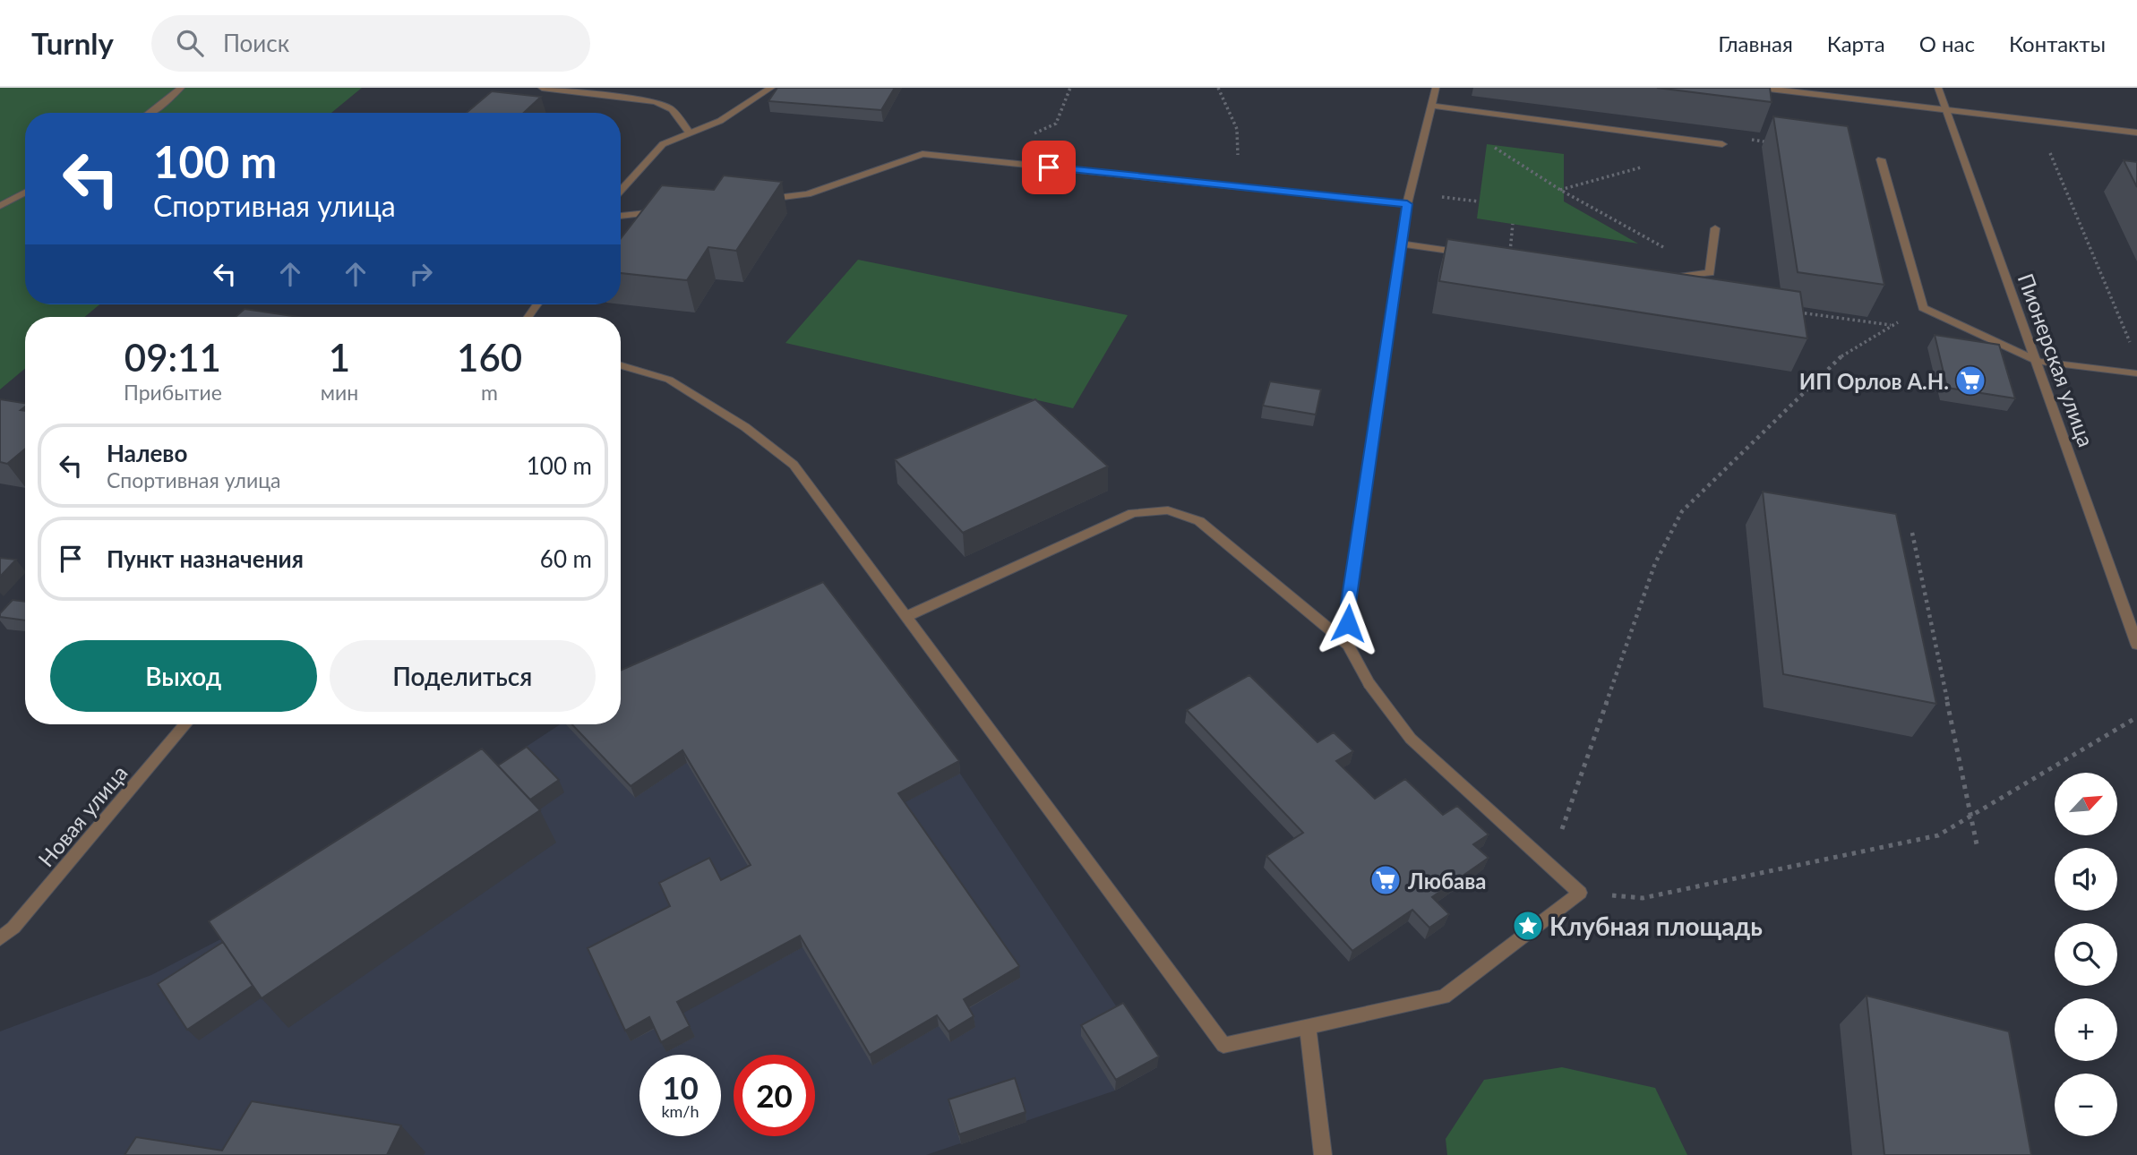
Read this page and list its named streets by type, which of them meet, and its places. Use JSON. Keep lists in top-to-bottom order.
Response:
{
  "streets": {
    "street": ["Пионерская улица", "Новая улица"]
  },
  "places": {
    "supermarket": ["ИП Орлов А.Н.", "Любава"],
    "place": ["Клубная площадь"]
  },
  "north": "top right",
  "page": {
    "header": "Turnly",
    "search": "Поиск",
    "nav": [
      "Главная",
      "Карта",
      "О нас",
      "Контакты"
    ],
    "turn": ["100 m", "Спортивная улица"],
    "eta": [
      "09:11",
      "Прибытие",
      "1",
      "мин",
      "160",
      "m"
    ],
    "list": [
      {
        "name": "Налево",
        "note": "Спортивная улица",
        "value": "100 m"
      },
      {
        "name": "Пункт назначения",
        "value": "60 m"
      }
    ],
    "buttons": ["Выход", "Поделиться"],
    "map_buttons": ["+", "−"],
    "speed": "10 km/h",
    "limit": "20"
  }
}
